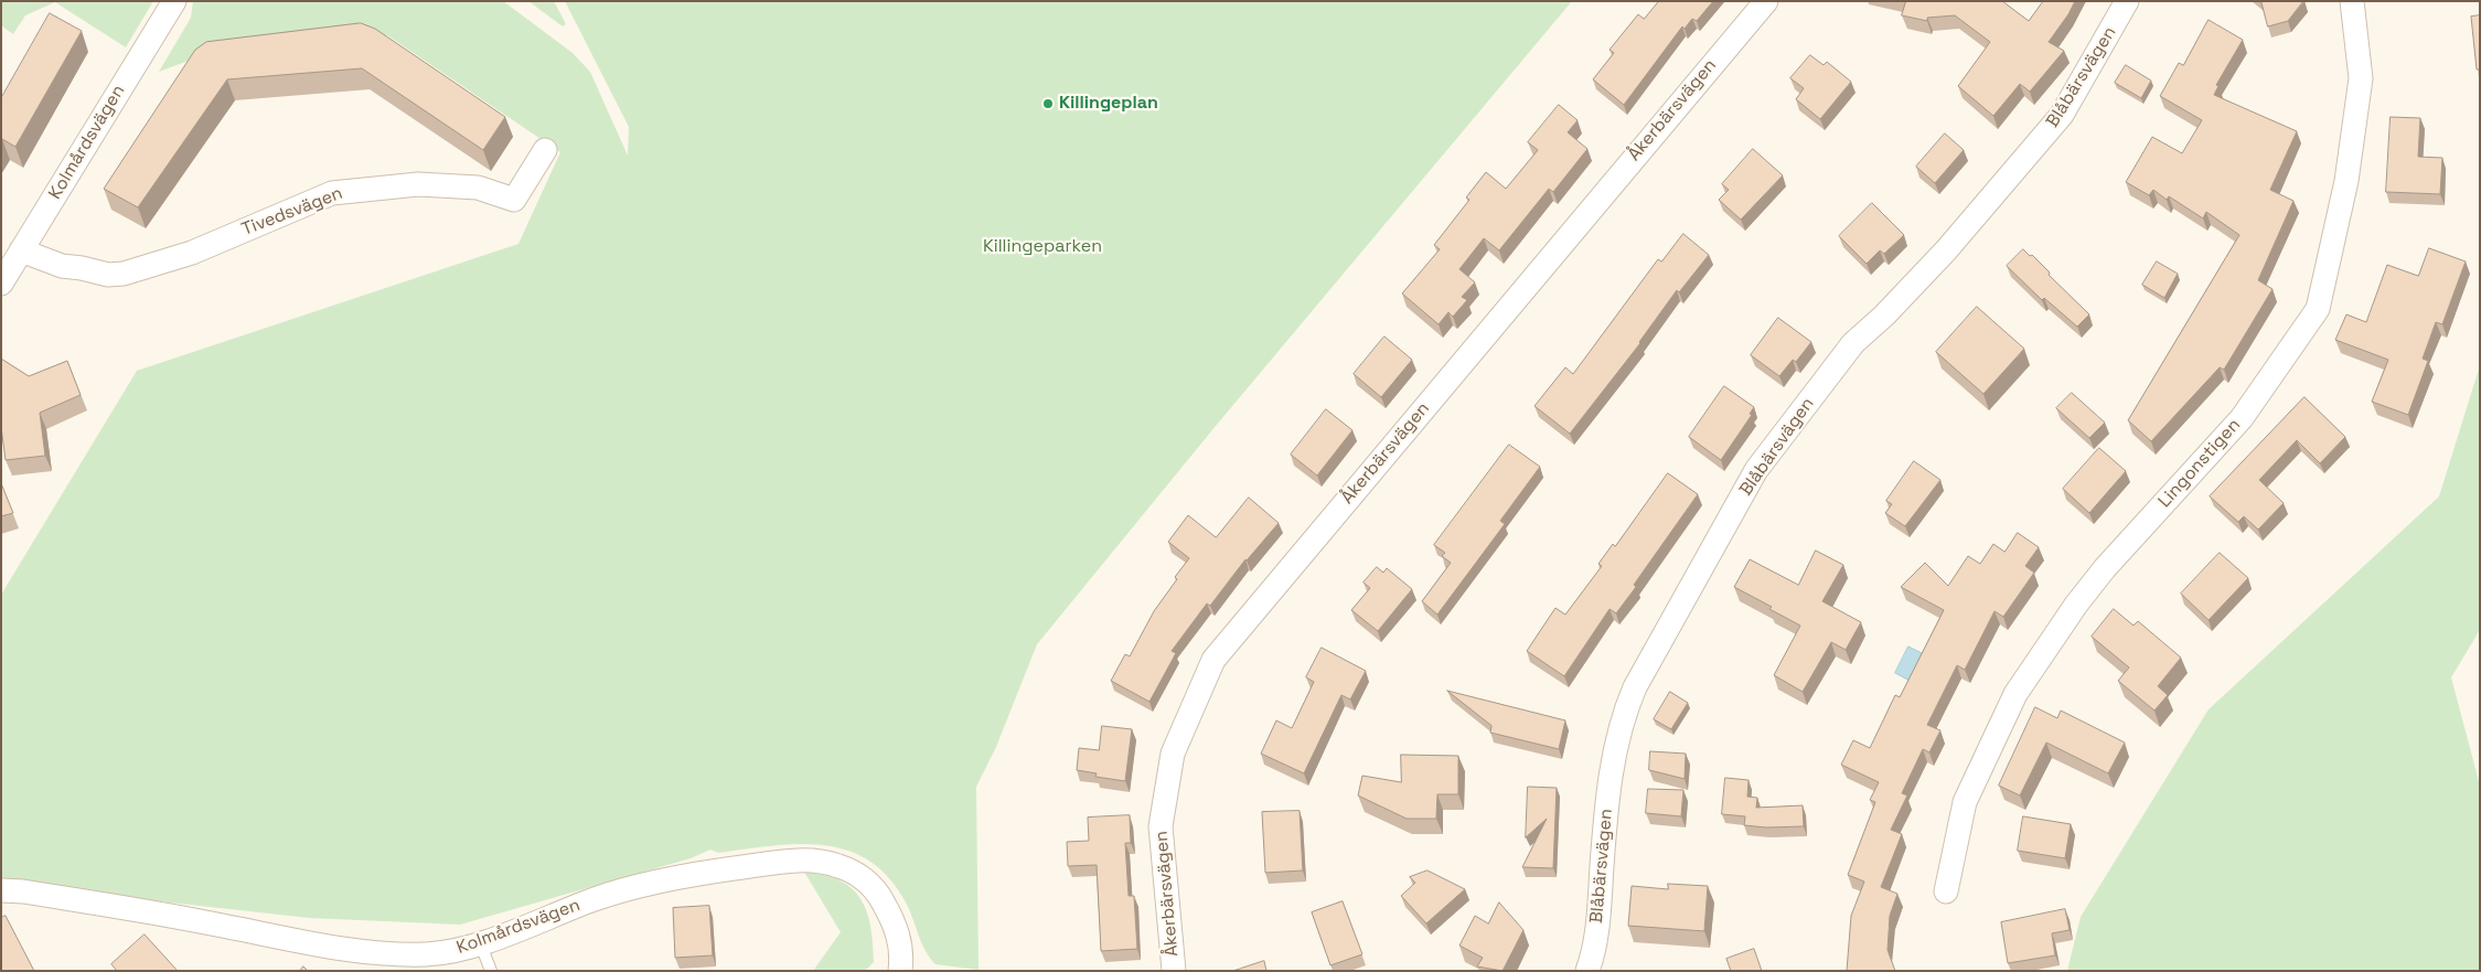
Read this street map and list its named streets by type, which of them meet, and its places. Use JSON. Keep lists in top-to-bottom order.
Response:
{
  "streets": {
    "street": [
      "Blåbärsvägen",
      "Åkerbärsvägen",
      "Kolmårdsvägen",
      "Tivedsvägen",
      "Lingonstigen"
    ]
  },
  "crossings": [
    ["Kolmårdsvägen", "Tivedsvägen"]
  ],
  "parks": ["Killingeparken"],
  "places": ["Killingeplan"]
}
